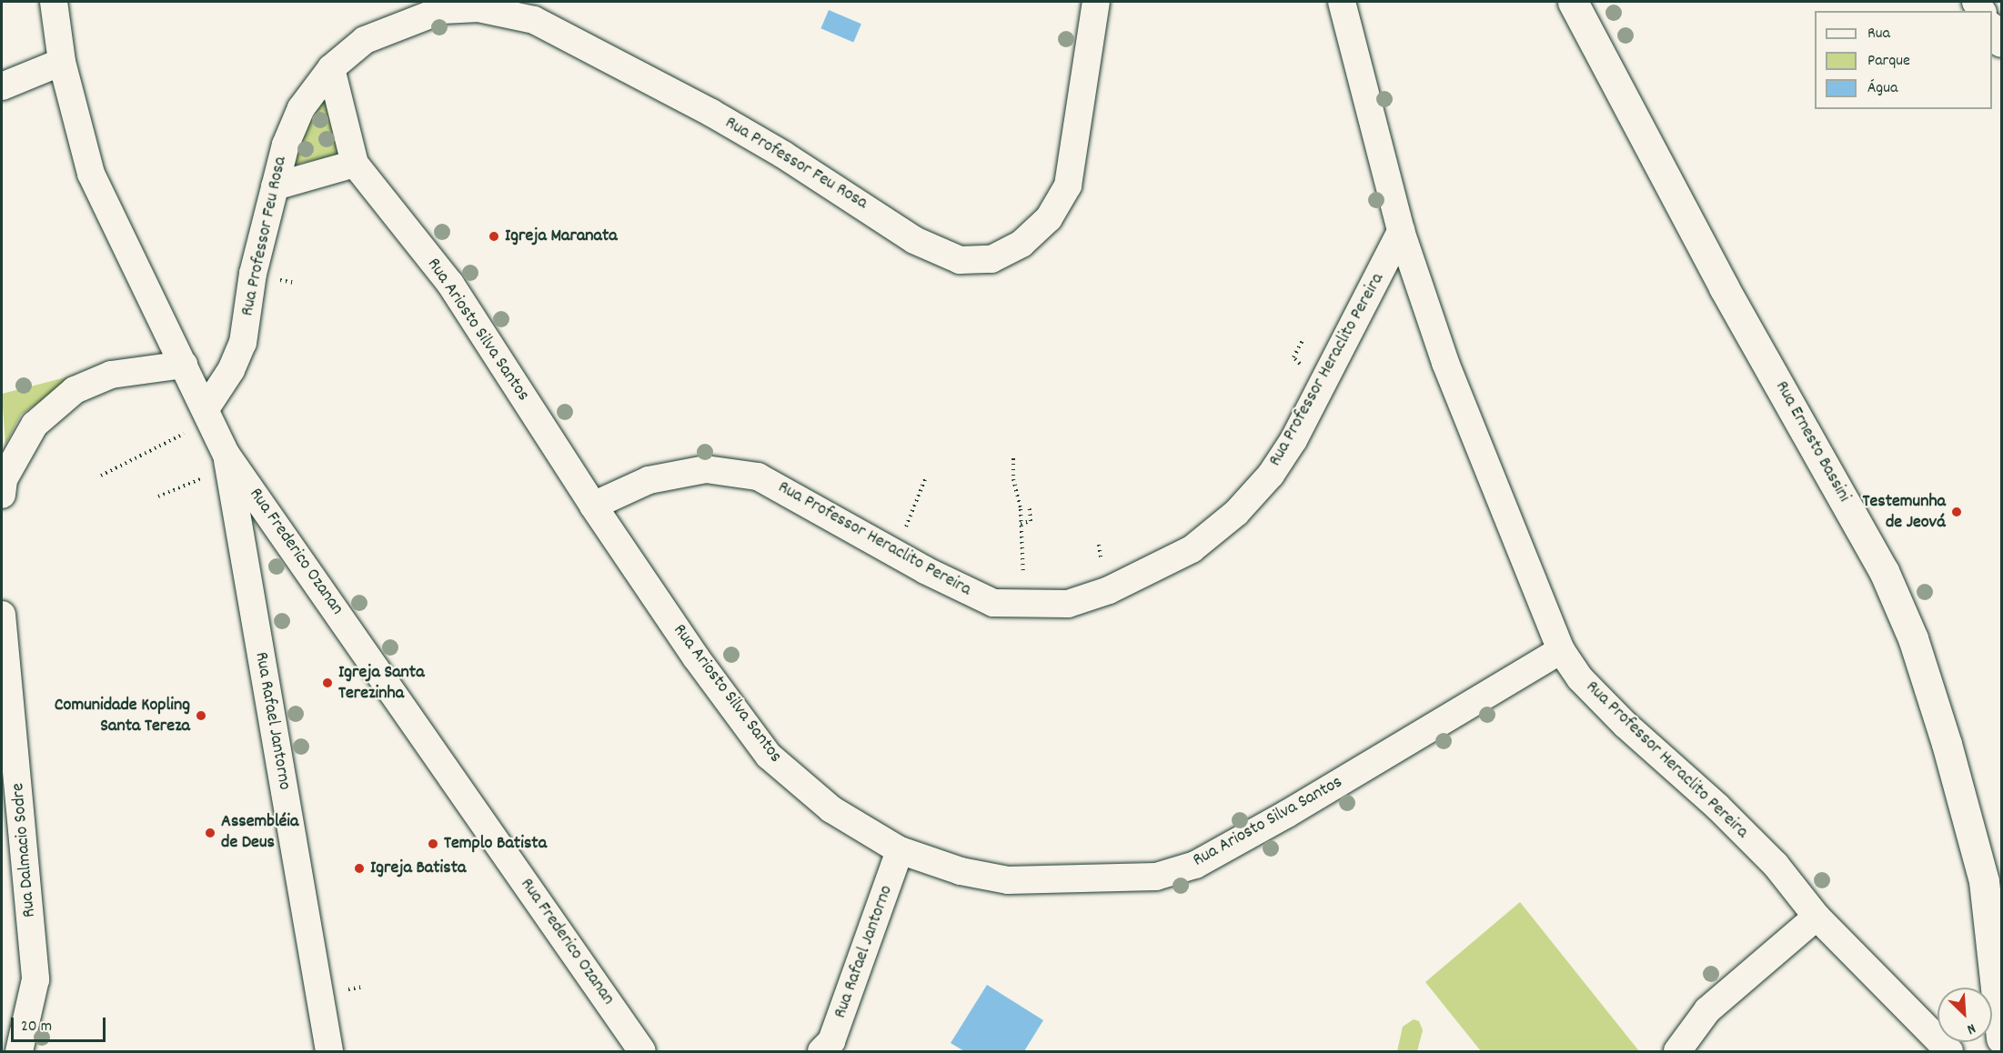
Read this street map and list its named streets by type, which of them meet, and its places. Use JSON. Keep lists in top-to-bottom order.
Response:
{
  "streets": {
    "main road": ["Rua Ernesto Bassini"],
    "street": [
      "Rua Professor Feu Rosa",
      "Rua Ariosto Silva Santos",
      "Rua Professor Heraclito Pereira",
      "Rua Frederico Ozanan",
      "Rua Rafael Jantorno",
      "Rua Dalmacio Sodre"
    ]
  },
  "crossings": [
    ["Rua Professor Feu Rosa", "Rua Frederico Ozanan"],
    ["Rua Ariosto Silva Santos", "Rua Professor Heraclito Pereira"],
    ["Rua Ariosto Silva Santos", "Rua Rafael Jantorno"],
    ["Rua Frederico Ozanan", "Rua Rafael Jantorno"]
  ],
  "places": [
    "Igreja Maranata",
    "Testemunha de Jeová",
    "Igreja Santa Terezinha",
    "Comunidade Kopling Santa Tereza",
    "Assembléia de Deus",
    "Templo Batista",
    "Igreja Batista"
  ],
  "legend": ["Rua", "Parque", "Água"],
  "scale_bar": "20 m",
  "north": "bottom right"
}
